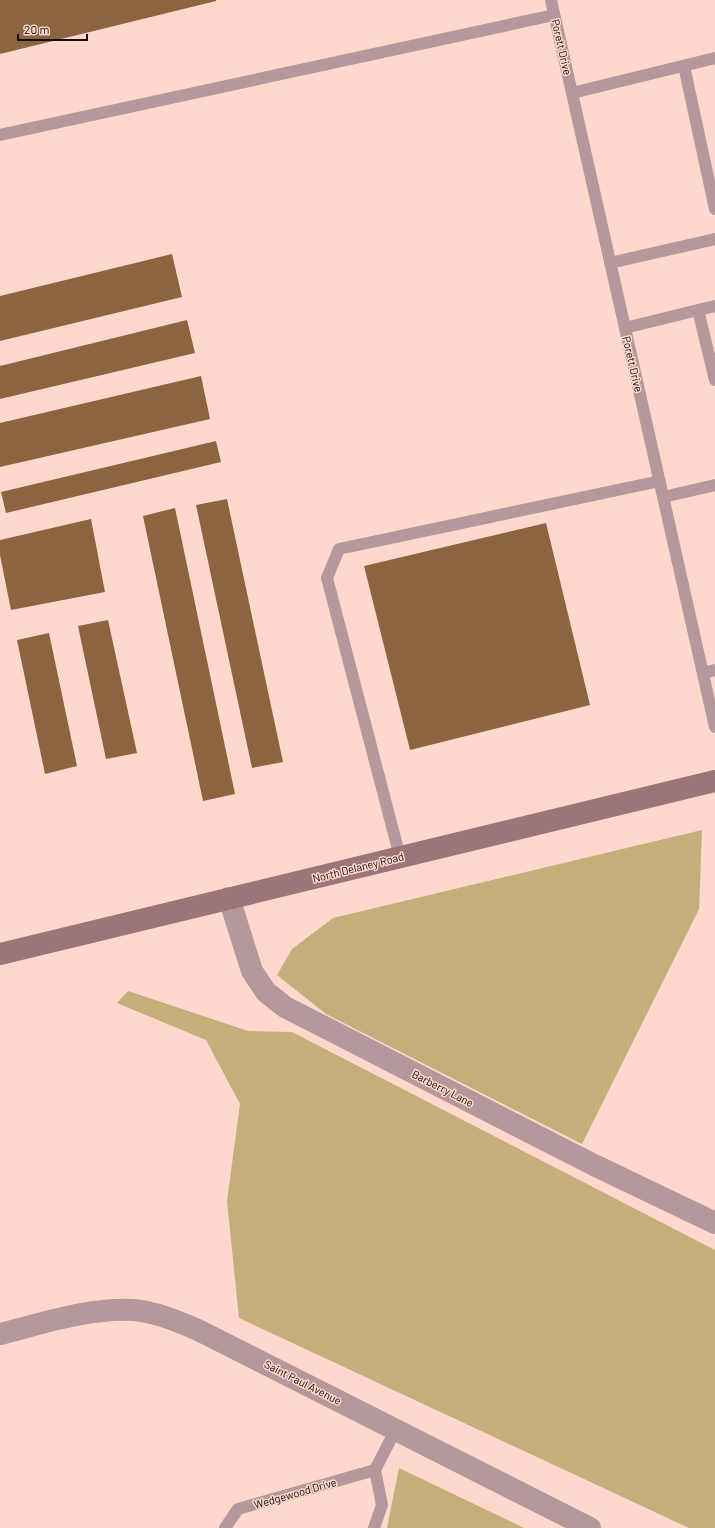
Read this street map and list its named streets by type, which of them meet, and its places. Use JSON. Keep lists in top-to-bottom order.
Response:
{
  "streets": {
    "street": ["North Delaney Road", "Barberry Lane", "Saint Paul Avenue"],
    "lane": ["Porett Drive", "Wedgewood Drive"]
  },
  "crossings": [
    ["North Delaney Road", "Barberry Lane"]
  ],
  "scale_bar": "20 m"
}
